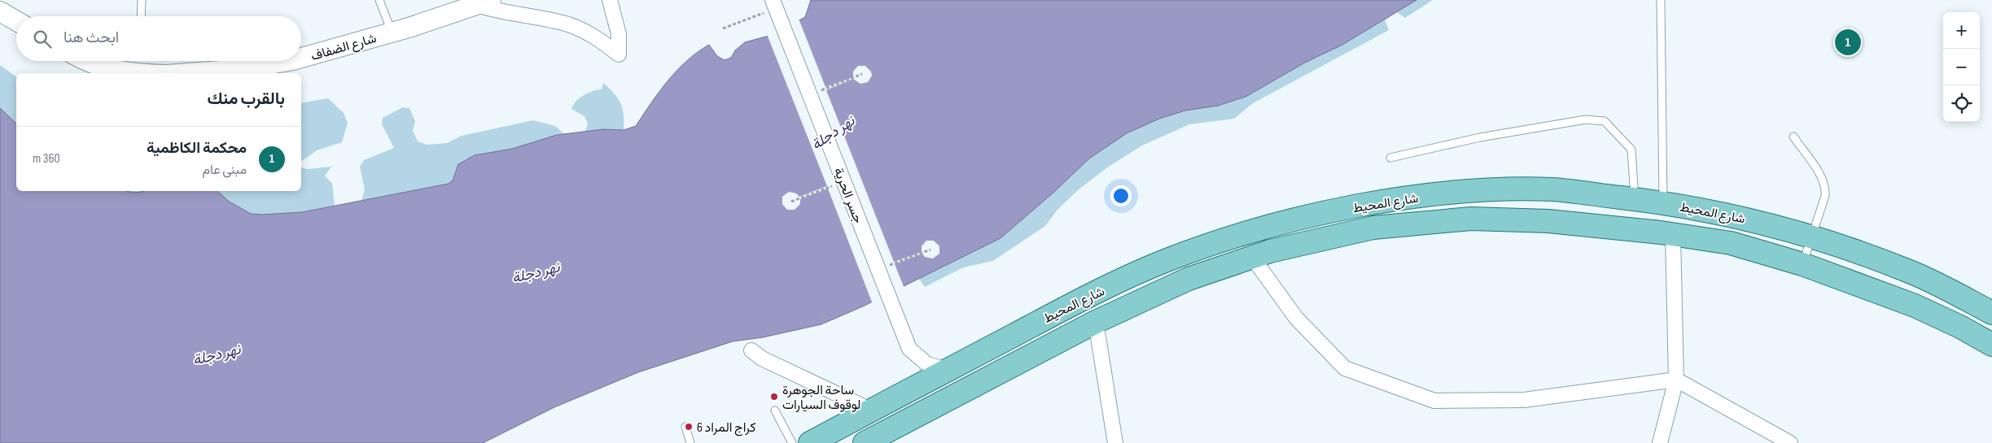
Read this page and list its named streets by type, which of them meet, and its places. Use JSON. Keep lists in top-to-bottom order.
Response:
{
  "streets": {
    "main road": ["شارع المحيط"],
    "street": ["شارع الضفاف", "جسر الحرية"]
  },
  "crossings": [
    ["جسر الحرية", "شارع المحيط"]
  ],
  "water": ["نهر دجلة"],
  "places": ["ساحة الجوهرة لوقوف السيارات", "كراج المراد 6"],
  "page": {
    "map_buttons": ["+", "−"],
    "search": "ابحث هنا",
    "pins": "1",
    "heading": "بالقرب منك",
    "list": [
      {
        "mark": "1",
        "name": "محكمة الكاظمية",
        "note": "مبنى عام",
        "value": "360 m"
      }
    ]
  }
}
